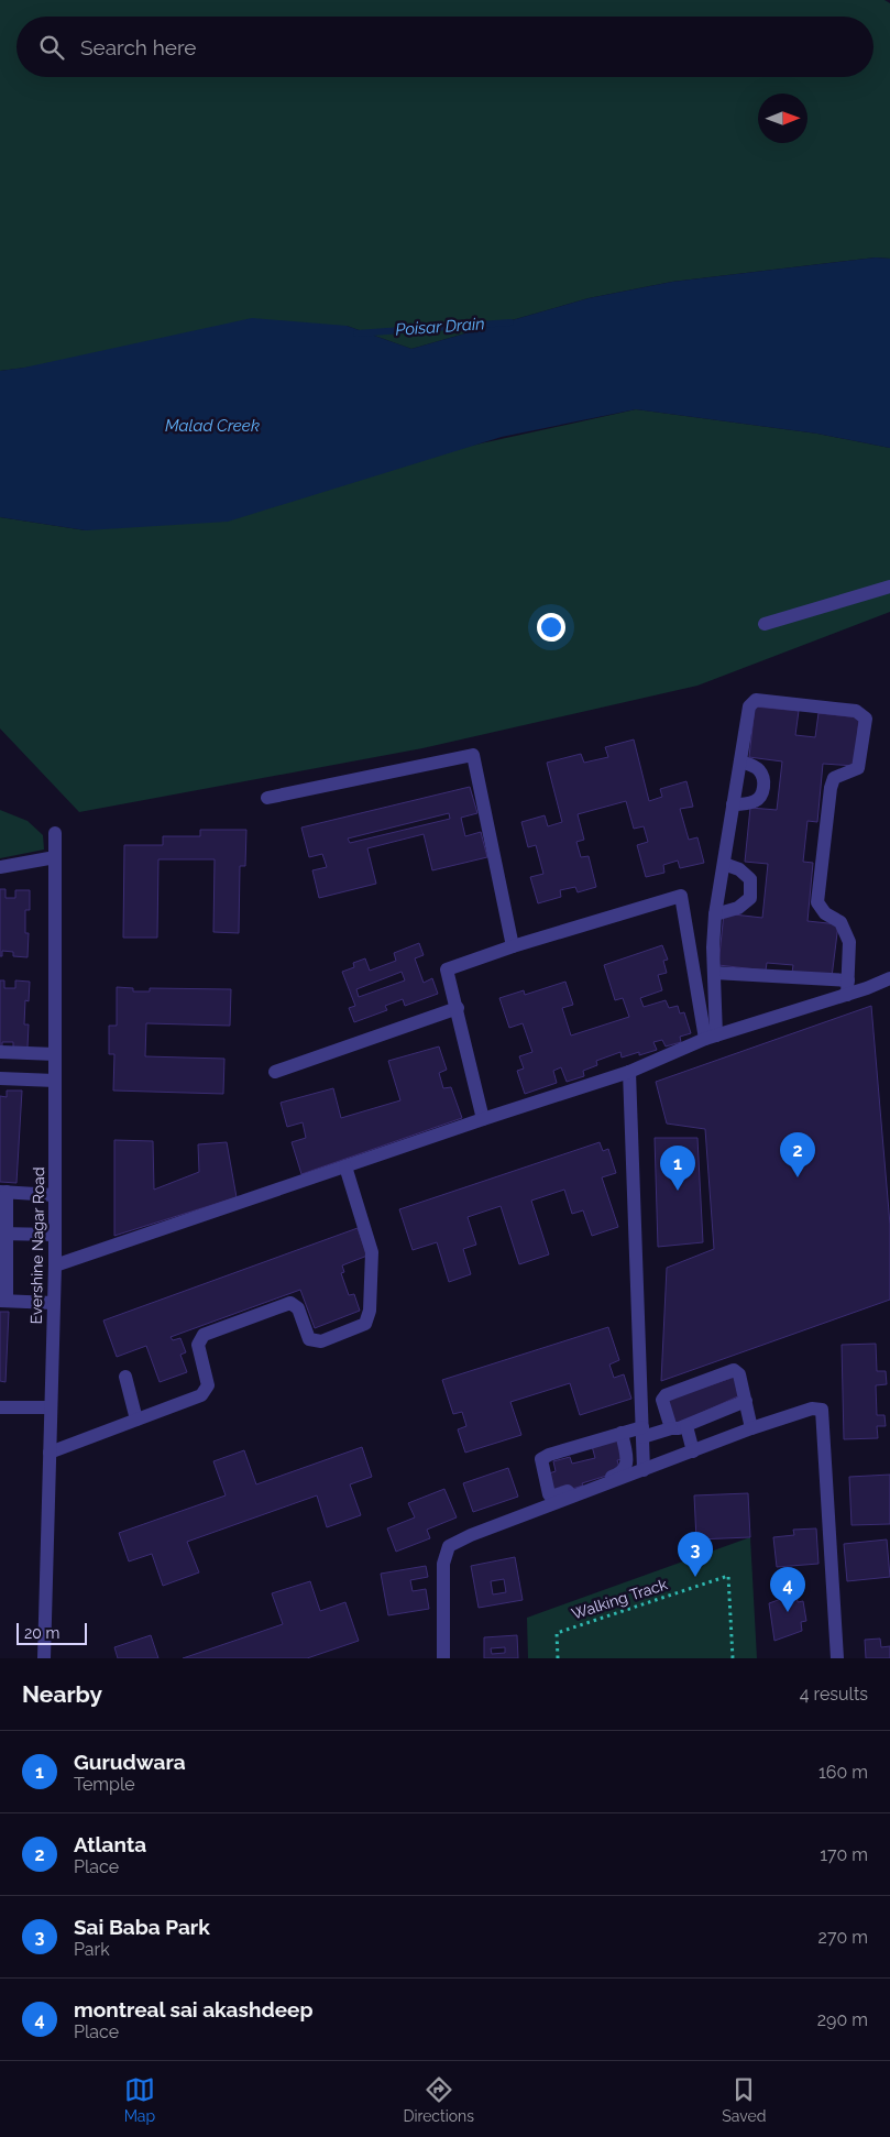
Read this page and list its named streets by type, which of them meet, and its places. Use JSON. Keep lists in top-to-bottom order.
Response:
{
  "streets": {
    "street": ["Evershine Nagar Road"],
    "path": ["Walking Track"]
  },
  "water": ["Poisar Drain", "Malad Creek"],
  "scale_bar": "20 m",
  "north": "right",
  "page": {
    "search": "Search here",
    "pins": [
      "2",
      "1",
      "3",
      "4"
    ],
    "scale": "20 m",
    "heading": ["Nearby", "4 results"],
    "list": [
      {
        "mark": "1",
        "name": "Gurudwara",
        "note": "Temple",
        "value": "160 m"
      },
      {
        "mark": "2",
        "name": "Atlanta",
        "note": "Place",
        "value": "170 m"
      },
      {
        "mark": "3",
        "name": "Sai Baba Park",
        "note": "Park",
        "value": "270 m"
      },
      {
        "mark": "4",
        "name": "montreal sai akashdeep",
        "note": "Place",
        "value": "290 m"
      }
    ],
    "nav": ["Map", "Directions", "Saved"]
  }
}
